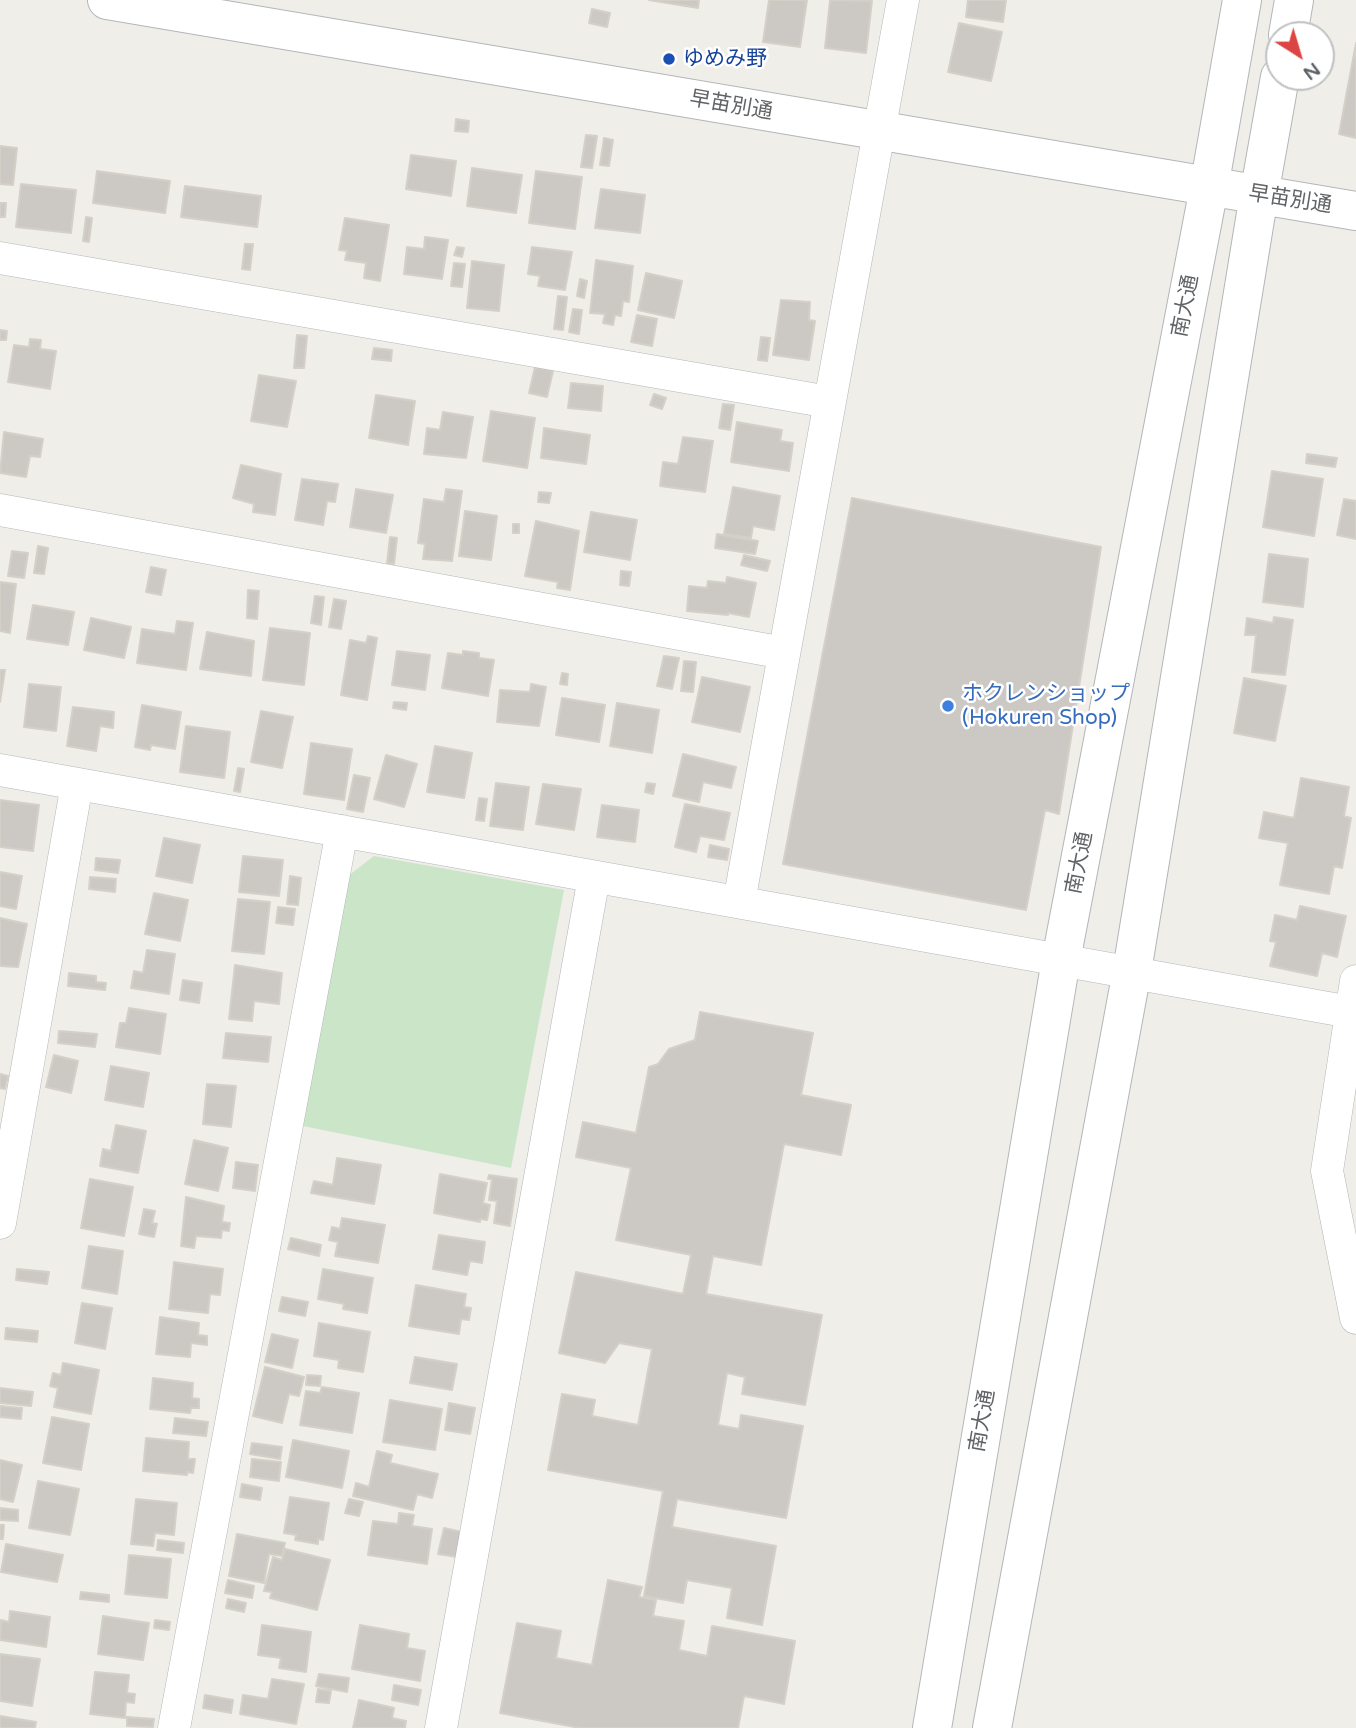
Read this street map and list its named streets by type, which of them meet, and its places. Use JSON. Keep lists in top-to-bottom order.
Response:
{
  "streets": {
    "main road": ["早苗別通", "南大通"]
  },
  "crossings": [
    ["早苗別通", "南大通"]
  ],
  "places": ["ゆめみ野", "ホクレンショップ (Hokuren Shop)"],
  "north": "bottom right"
}
